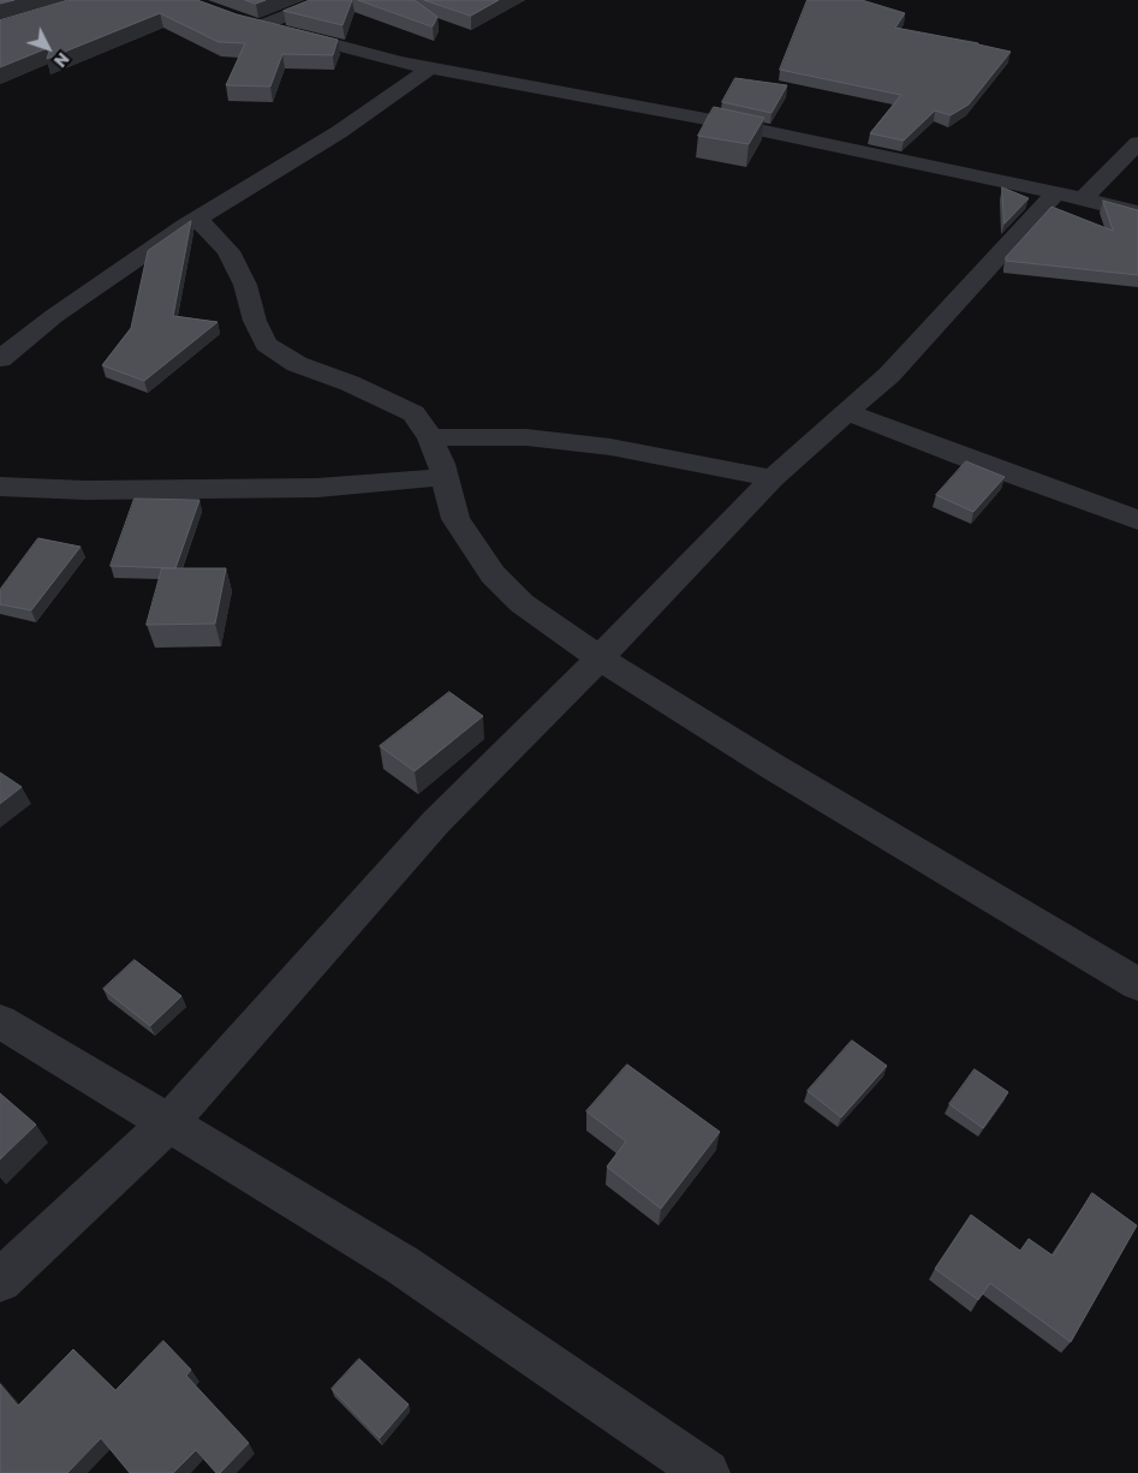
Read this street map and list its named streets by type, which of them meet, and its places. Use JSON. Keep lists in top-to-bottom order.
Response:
{
  "north": "bottom right"
}
